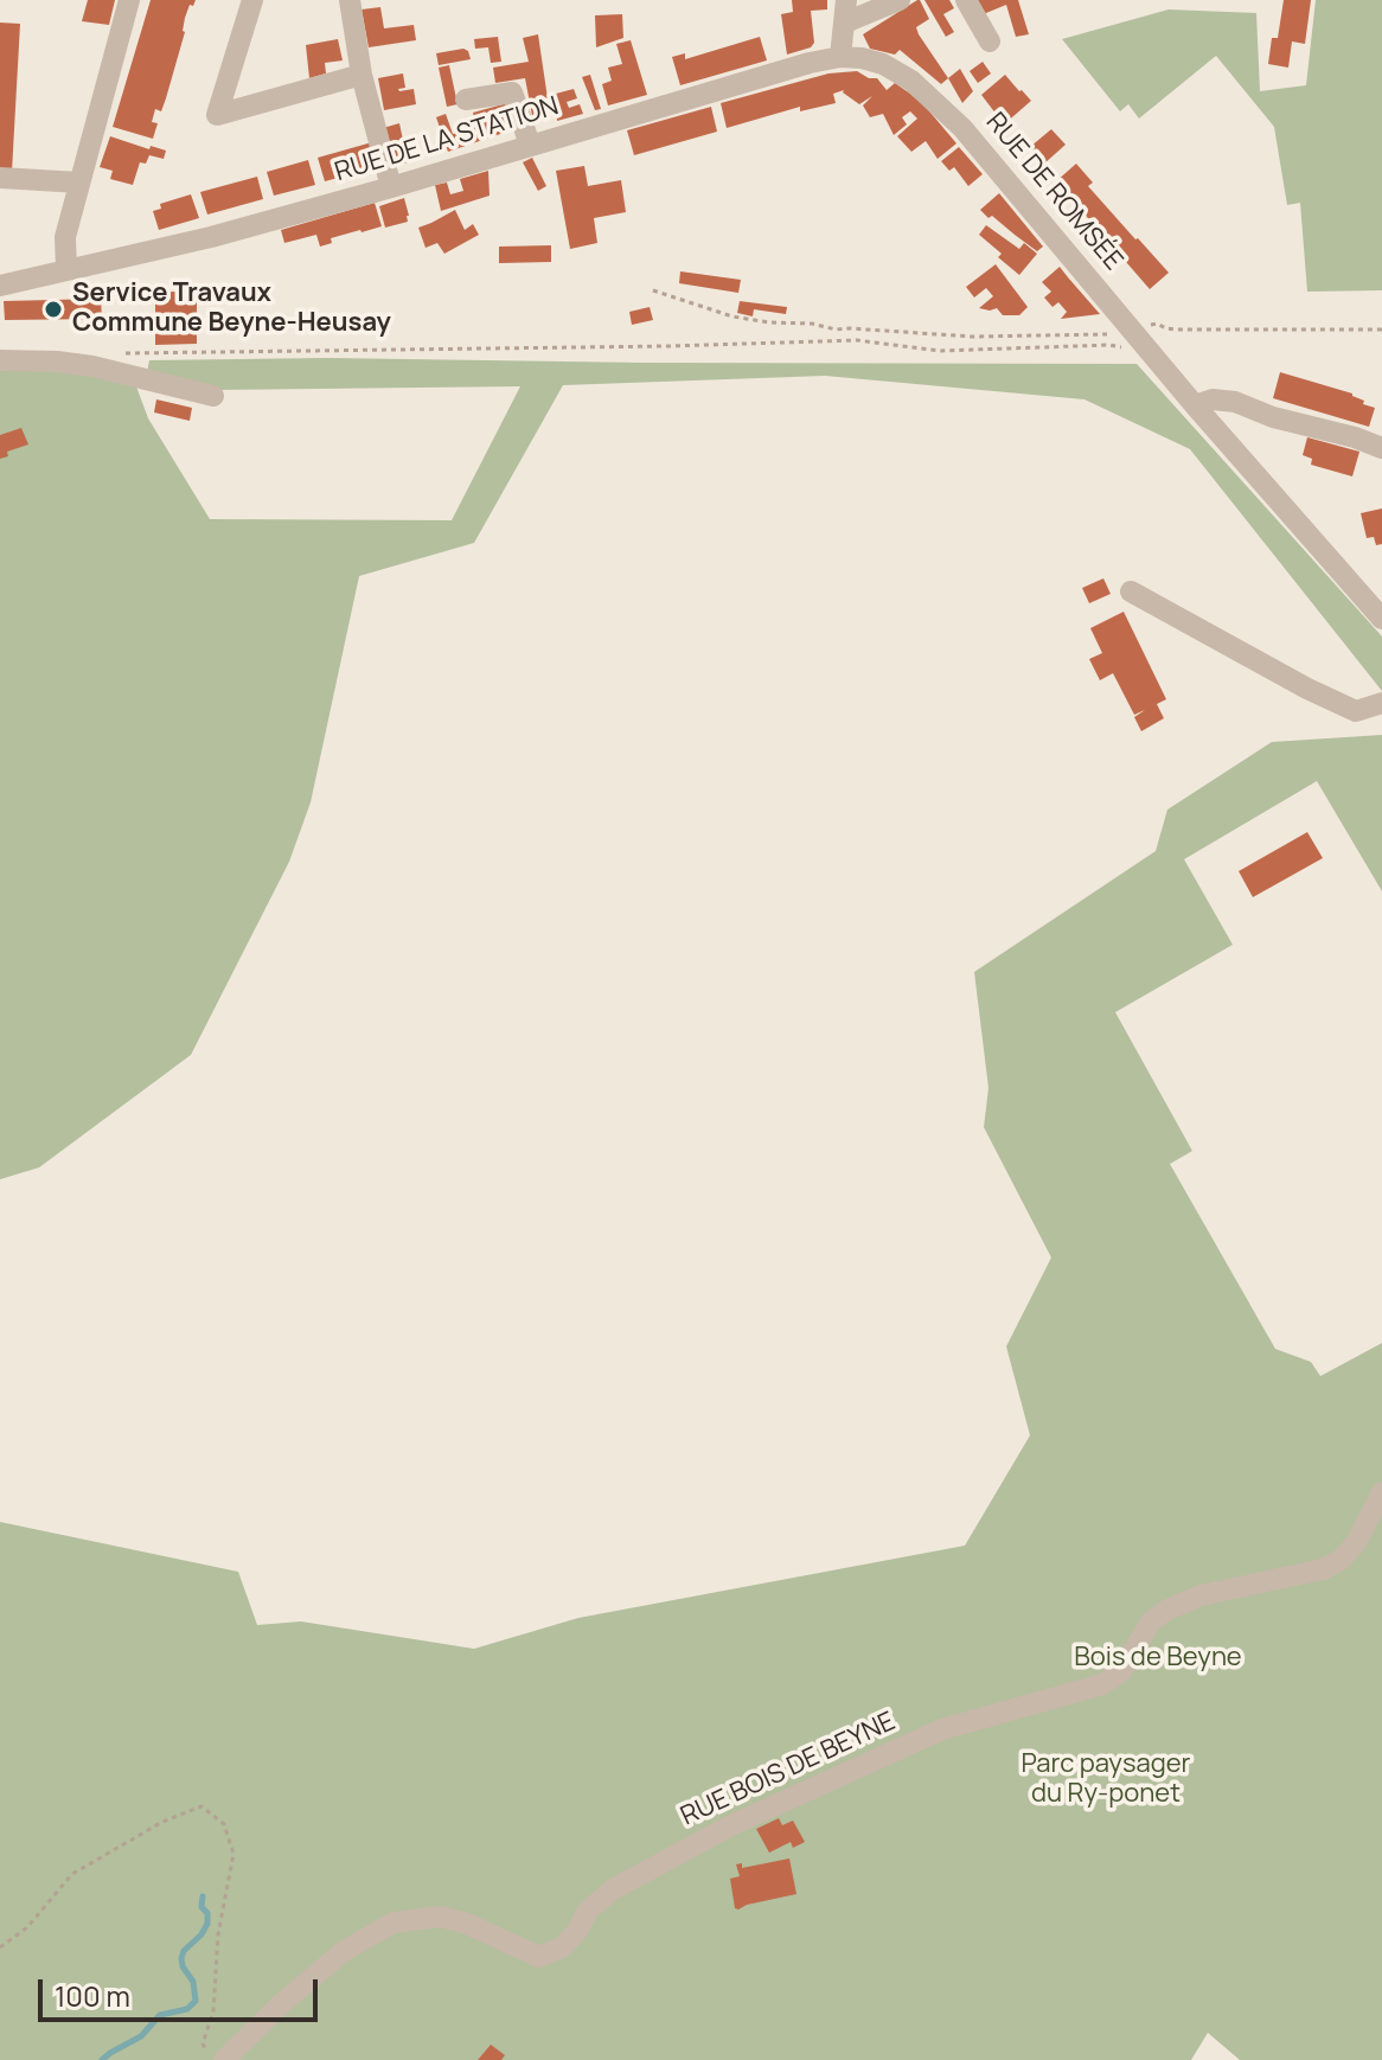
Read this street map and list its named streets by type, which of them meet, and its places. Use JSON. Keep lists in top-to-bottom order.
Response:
{
  "streets": {
    "street": ["RUE DE LA STATION", "RUE DE ROMSÉE", "RUE BOIS DE BEYNE"]
  },
  "crossings": [
    ["RUE DE LA STATION", "RUE DE ROMSÉE"]
  ],
  "parks": ["Bois de Beyne", "Parc paysager du Ry-ponet"],
  "places": ["Service Travaux Commune Beyne-Heusay"],
  "scale_bar": "100 m"
}
